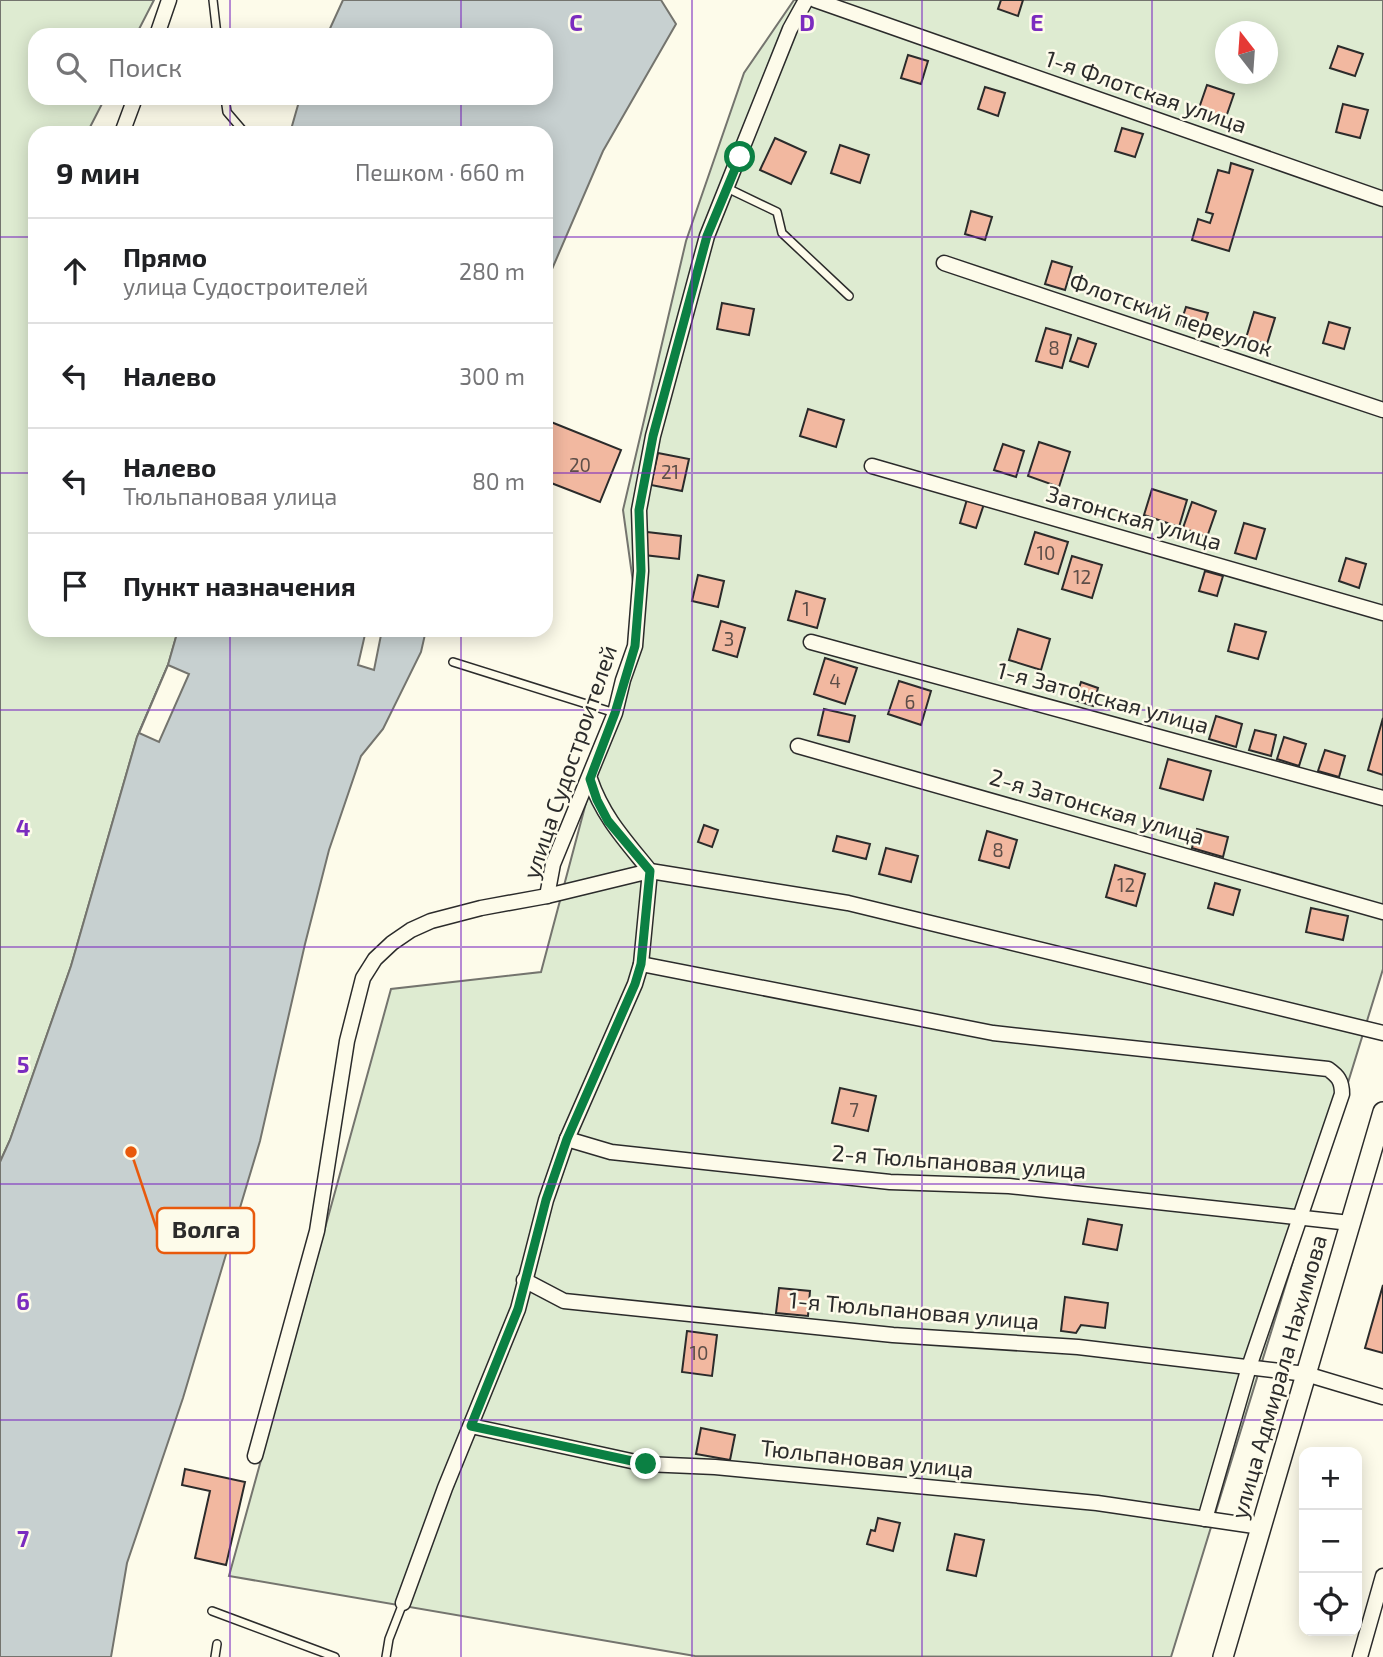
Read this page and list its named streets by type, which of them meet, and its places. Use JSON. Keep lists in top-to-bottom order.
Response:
{
  "streets": {
    "main road": ["улица Адмирала Нахимова"],
    "street": [
      "1-я Флотская улица",
      "Флотский переулок",
      "Затонская улица",
      "1-я Затонская улица",
      "улица Судостроителей",
      "2-я Затонская улица",
      "2-я Тюльпановая улица",
      "1-я Тюльпановая улица",
      "Тюльпановая улица"
    ]
  },
  "crossings": [
    ["2-я Тюльпановая улица", "улица Адмирала Нахимова"],
    ["1-я Тюльпановая улица", "улица Адмирала Нахимова"],
    ["улица Адмирала Нахимова", "Тюльпановая улица"]
  ],
  "places": ["Волга"],
  "house_numbers": [
    "8",
    "20",
    "21",
    "10",
    "12",
    "1",
    "3",
    "4",
    "6",
    "8",
    "12",
    "7",
    "10"
  ],
  "north": "top",
  "page": {
    "search": "Поиск",
    "heading": ["9 мин", "Пешком · 660 m"],
    "list": [
      ["Прямо", "улица Судостроителей", "280 m"],
      ["Налево", "300 m"],
      ["Налево", "Тюльпановая улица", "80 m"],
      "Пункт назначения"
    ],
    "map_buttons": ["+", "−"]
  },
  "grid": {
    "columns": ["C", "D", "E"],
    "rows": [
      "4",
      "5",
      "6",
      "7"
    ]
  }
}
